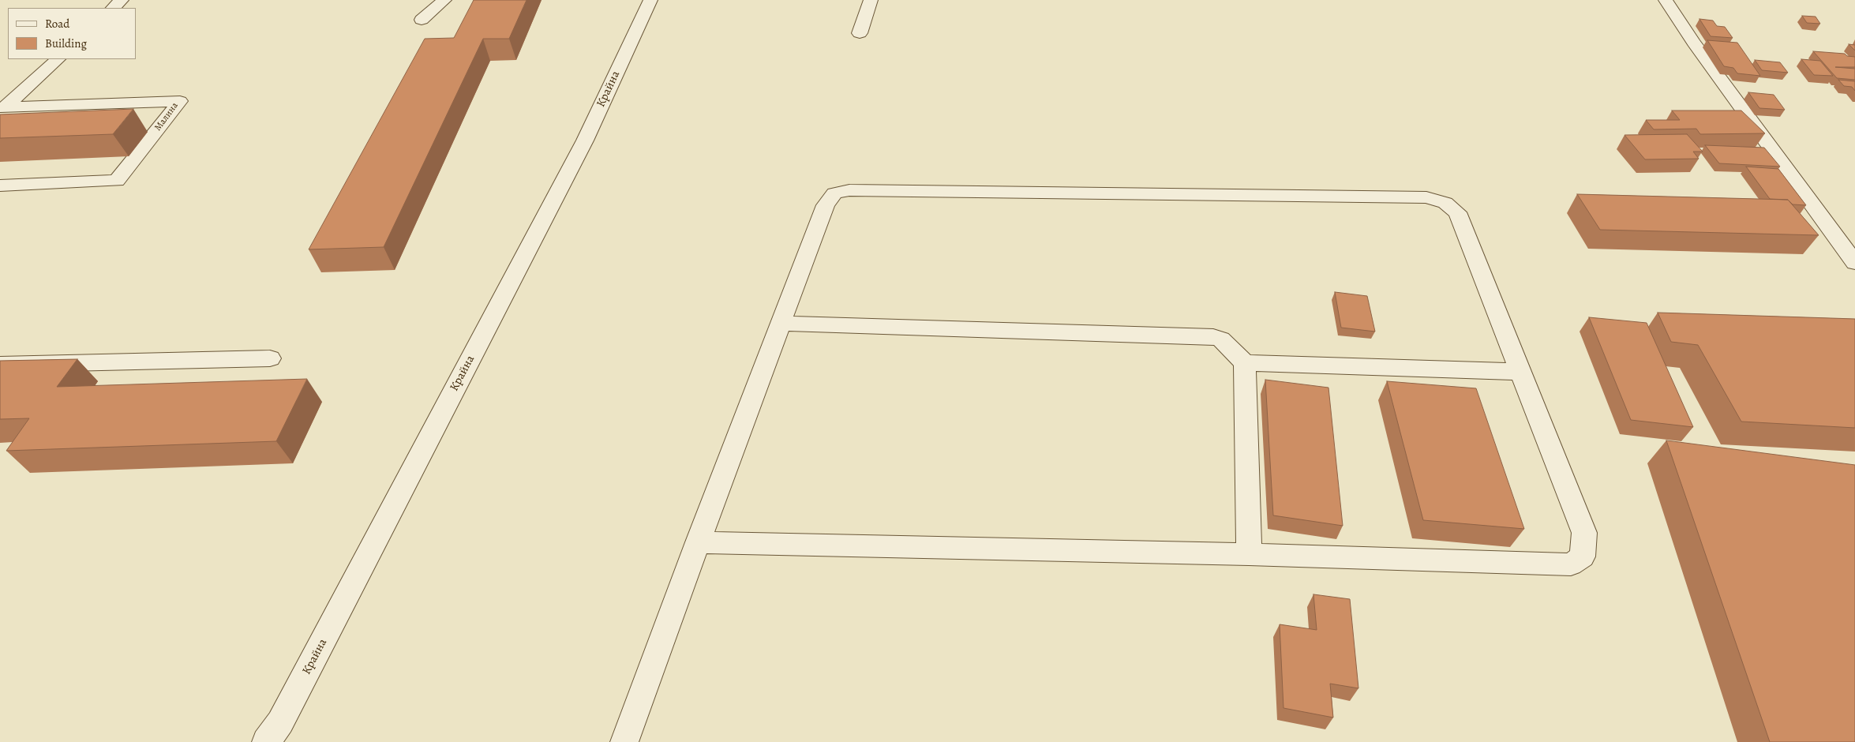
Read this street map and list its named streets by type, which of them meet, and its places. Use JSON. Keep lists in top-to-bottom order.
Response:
{
  "streets": {
    "street": ["Крайна", "Малина"]
  },
  "legend": ["Road", "Building"]
}
